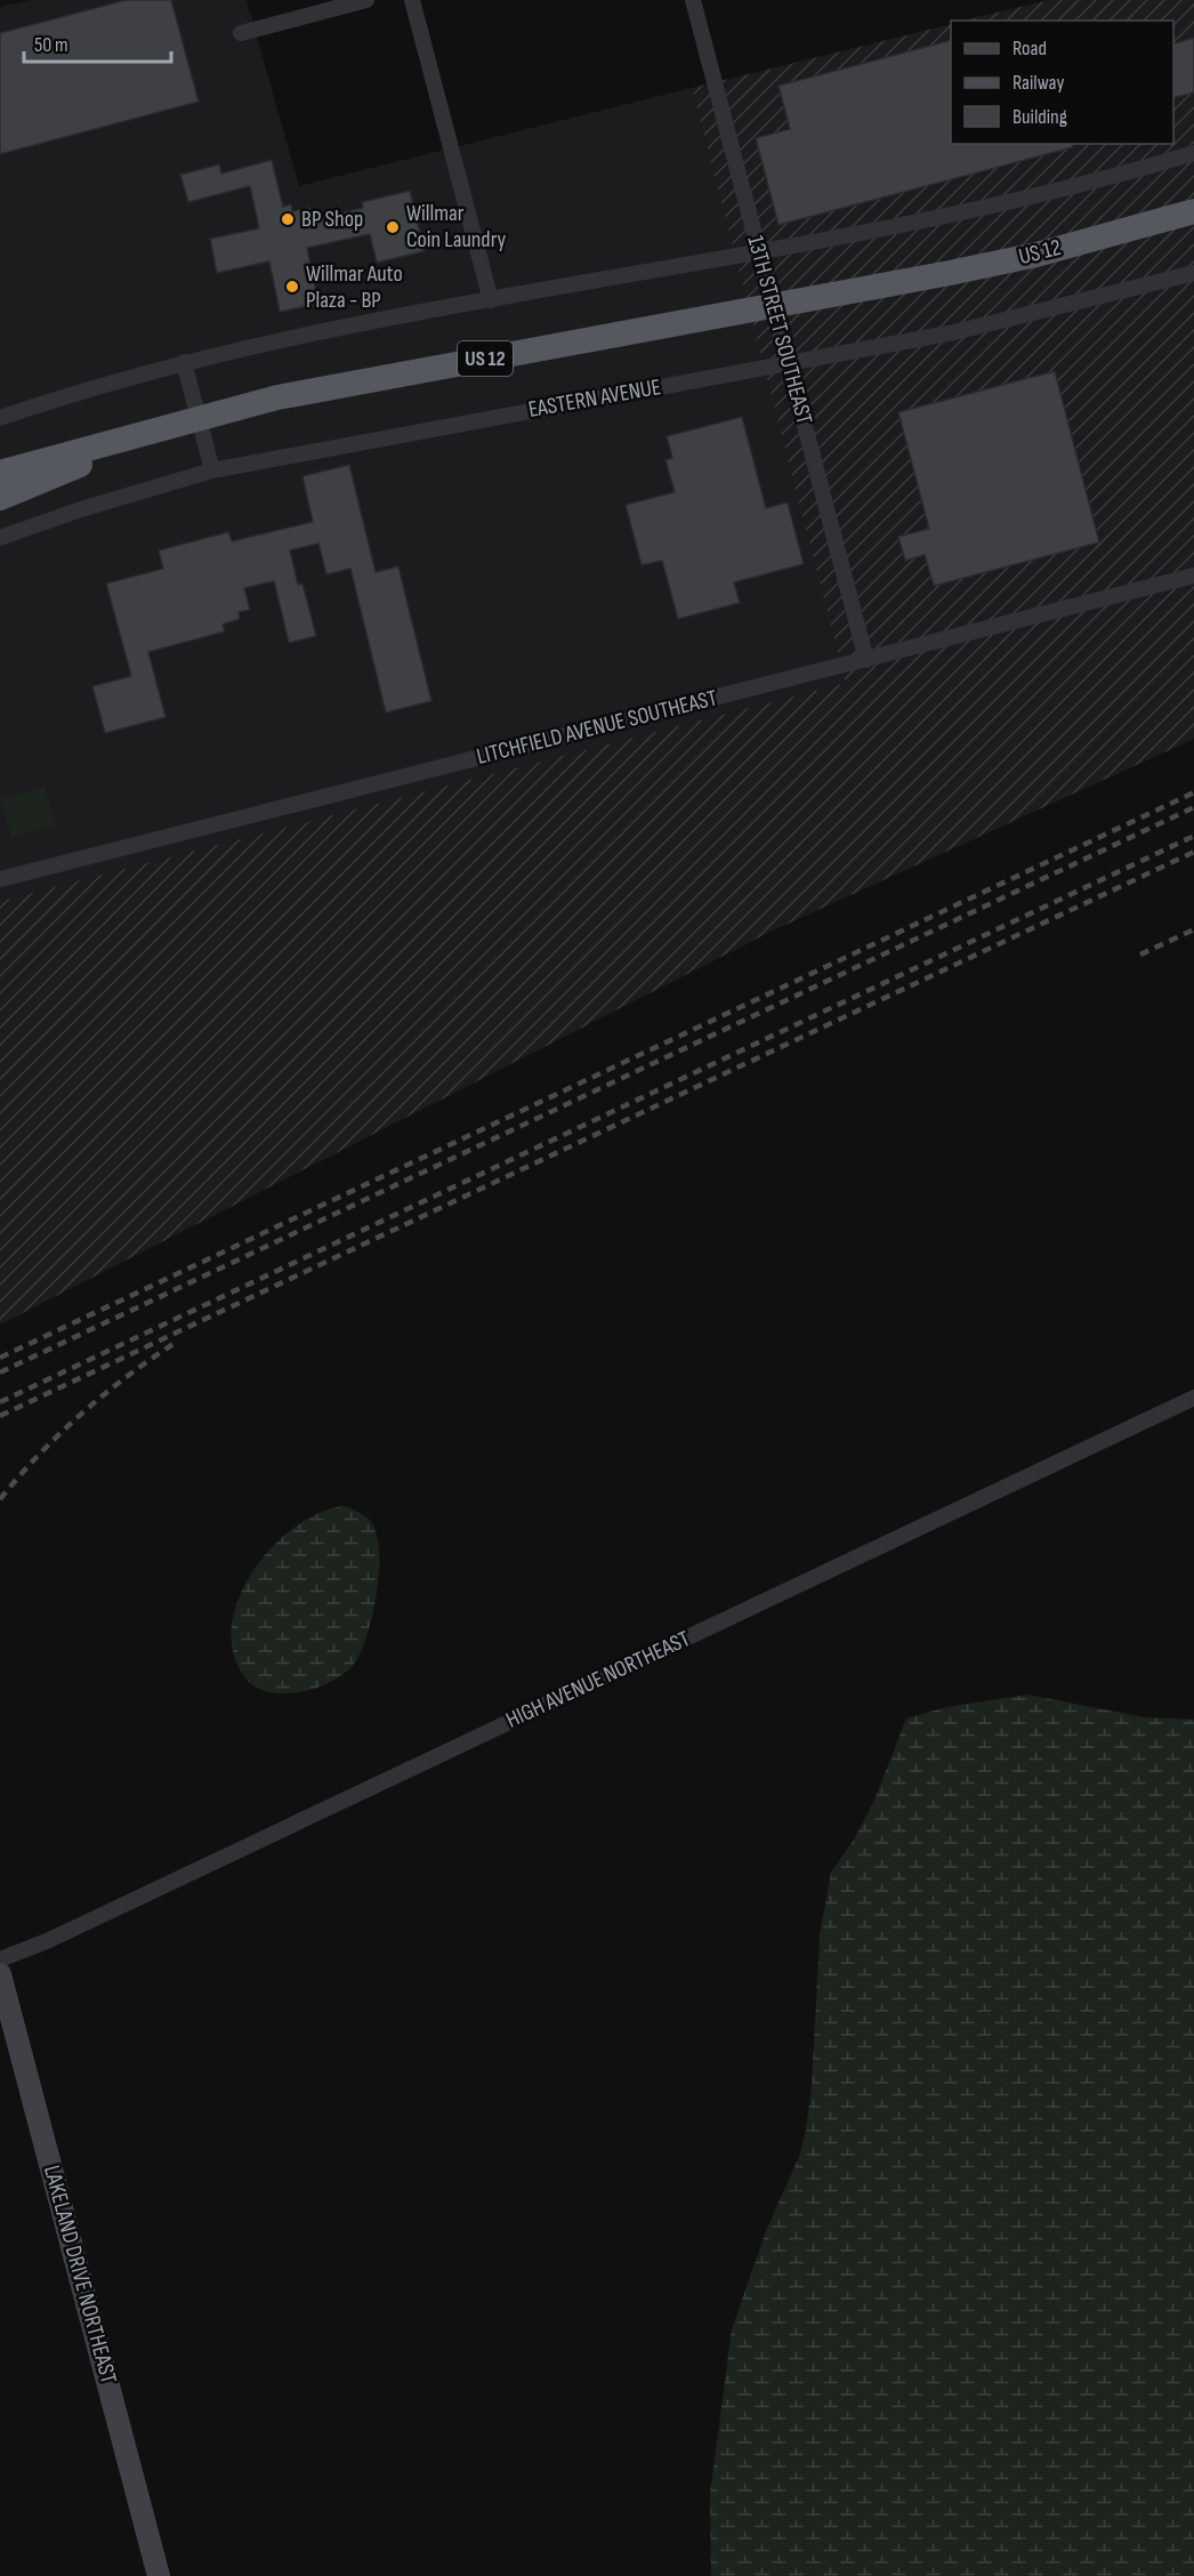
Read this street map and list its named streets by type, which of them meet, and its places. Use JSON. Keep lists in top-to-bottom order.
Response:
{
  "streets": {
    "highway": ["US 12"],
    "main road": ["LAKELAND DRIVE NORTHEAST"],
    "street": [
      "13TH STREET SOUTHEAST",
      "EASTERN AVENUE",
      "LITCHFIELD AVENUE SOUTHEAST",
      "HIGH AVENUE NORTHEAST"
    ]
  },
  "crossings": [
    ["US 12", "13TH STREET SOUTHEAST"],
    ["13TH STREET SOUTHEAST", "EASTERN AVENUE"],
    ["13TH STREET SOUTHEAST", "LITCHFIELD AVENUE SOUTHEAST"]
  ],
  "places": ["BP Shop", "Willmar Coin Laundry", "Willmar Auto Plaza - BP"],
  "legend": ["Road", "Railway", "Building"],
  "scale_bar": "50 m"
}
